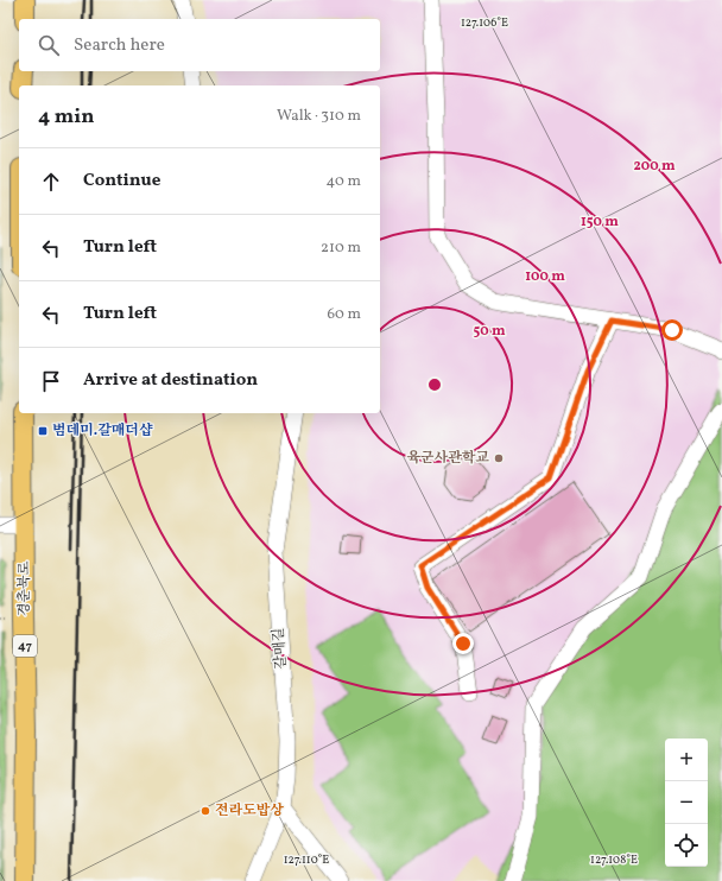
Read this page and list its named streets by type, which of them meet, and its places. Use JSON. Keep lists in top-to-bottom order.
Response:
{
  "streets": {
    "main road": ["경춘북로", "47"],
    "street": ["갈매길"]
  },
  "places": {
    "transit": ["범데미.갈매더샵"],
    "other": ["육군사관학교", "전라도밥상"]
  },
  "page": {
    "search": "Search here",
    "heading": ["4 min", "Walk · 310 m"],
    "list": [
      ["Continue", "40 m"],
      ["Turn left", "210 m"],
      ["Turn left", "60 m"],
      "Arrive at destination"
    ],
    "map_buttons": ["+", "−"]
  },
  "coordinates": ["127.106°E", "127.110°E", "127.108°E"],
  "rings": [
    "200 m",
    "150 m",
    "100 m",
    "50 m"
  ]
}
